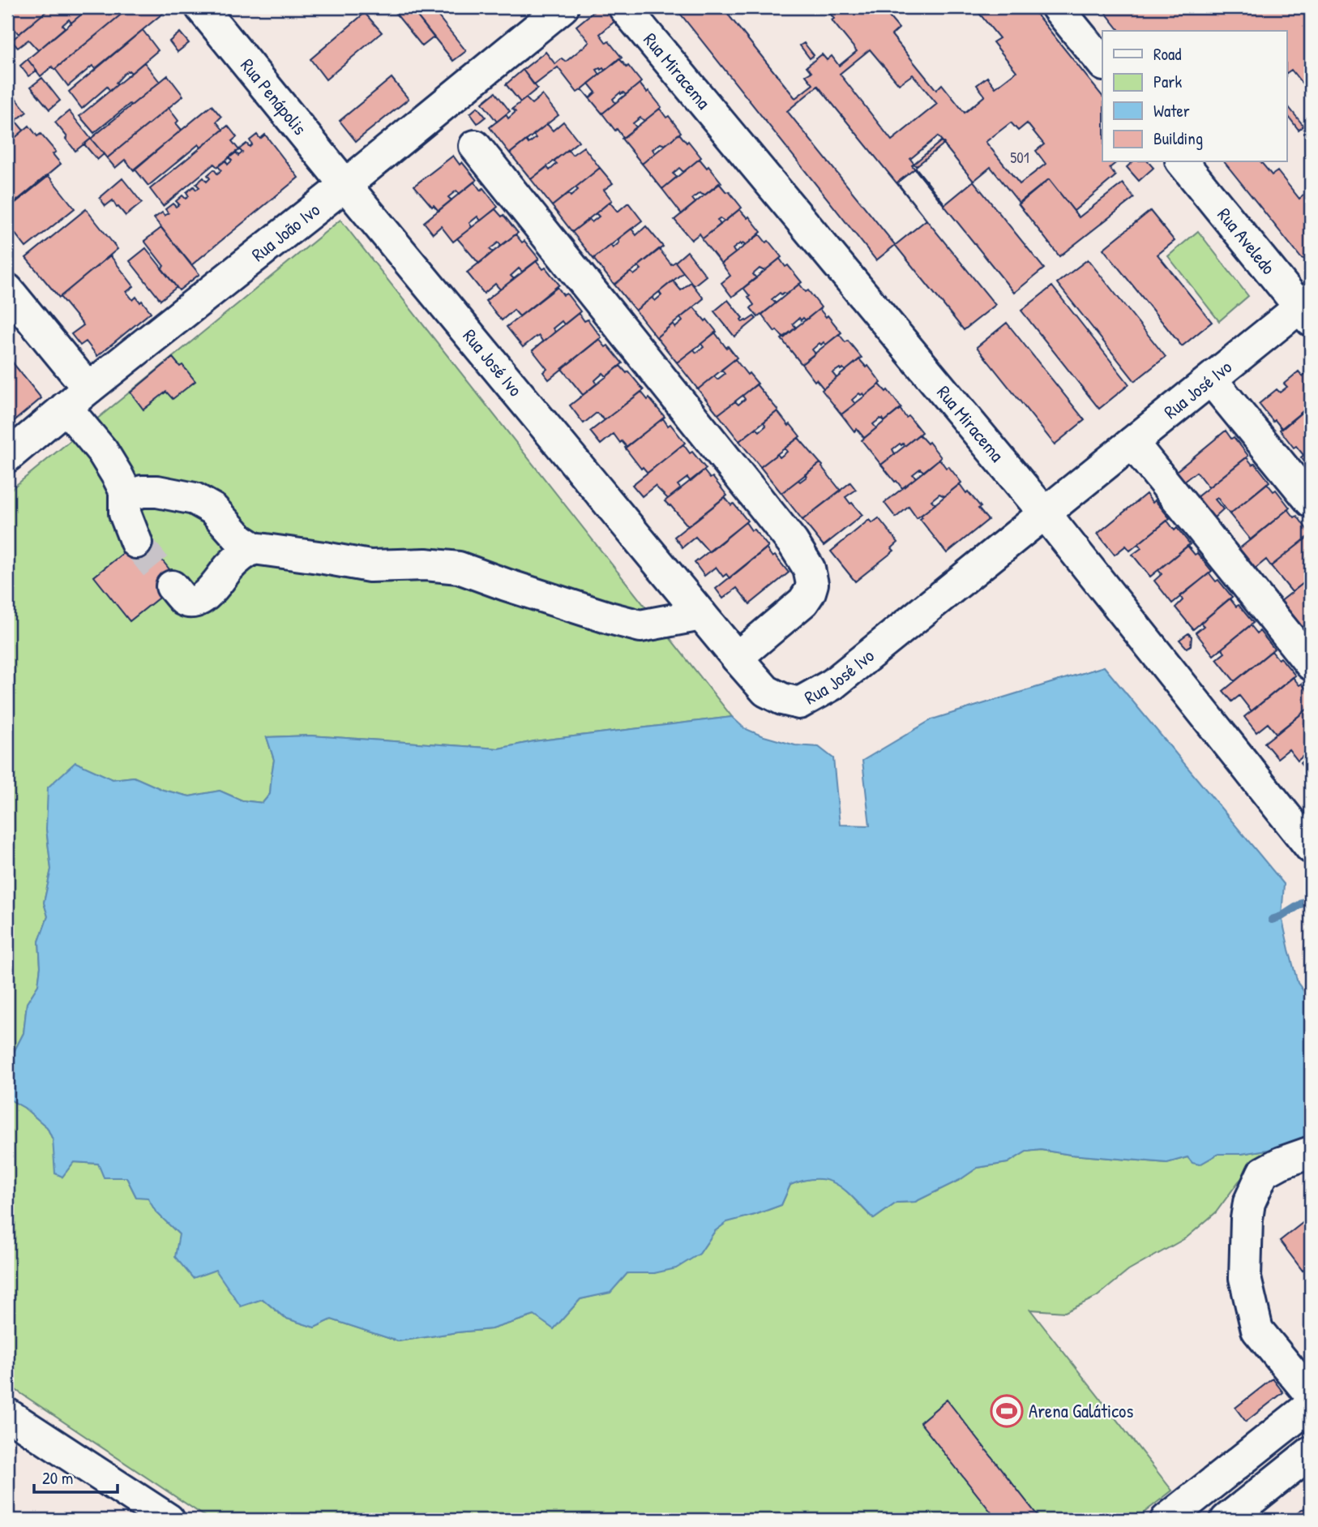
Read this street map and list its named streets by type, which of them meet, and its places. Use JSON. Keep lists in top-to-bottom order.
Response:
{
  "streets": {
    "street": [
      "Rua Miracema",
      "Rua Penápolis",
      "Rua João Ivo",
      "Rua Aveledo",
      "Rua José Ivo"
    ]
  },
  "crossings": [
    ["Rua Miracema", "Rua José Ivo"],
    ["Rua Penápolis", "Rua João Ivo"],
    ["Rua Penápolis", "Rua José Ivo"],
    ["Rua João Ivo", "Rua José Ivo"],
    ["Rua Aveledo", "Rua José Ivo"]
  ],
  "places": {
    "sports": ["Arena Galáticos"]
  },
  "house_numbers": ["501"],
  "legend": [
    "Road",
    "Park",
    "Water",
    "Building"
  ],
  "scale_bar": "20 m"
}
